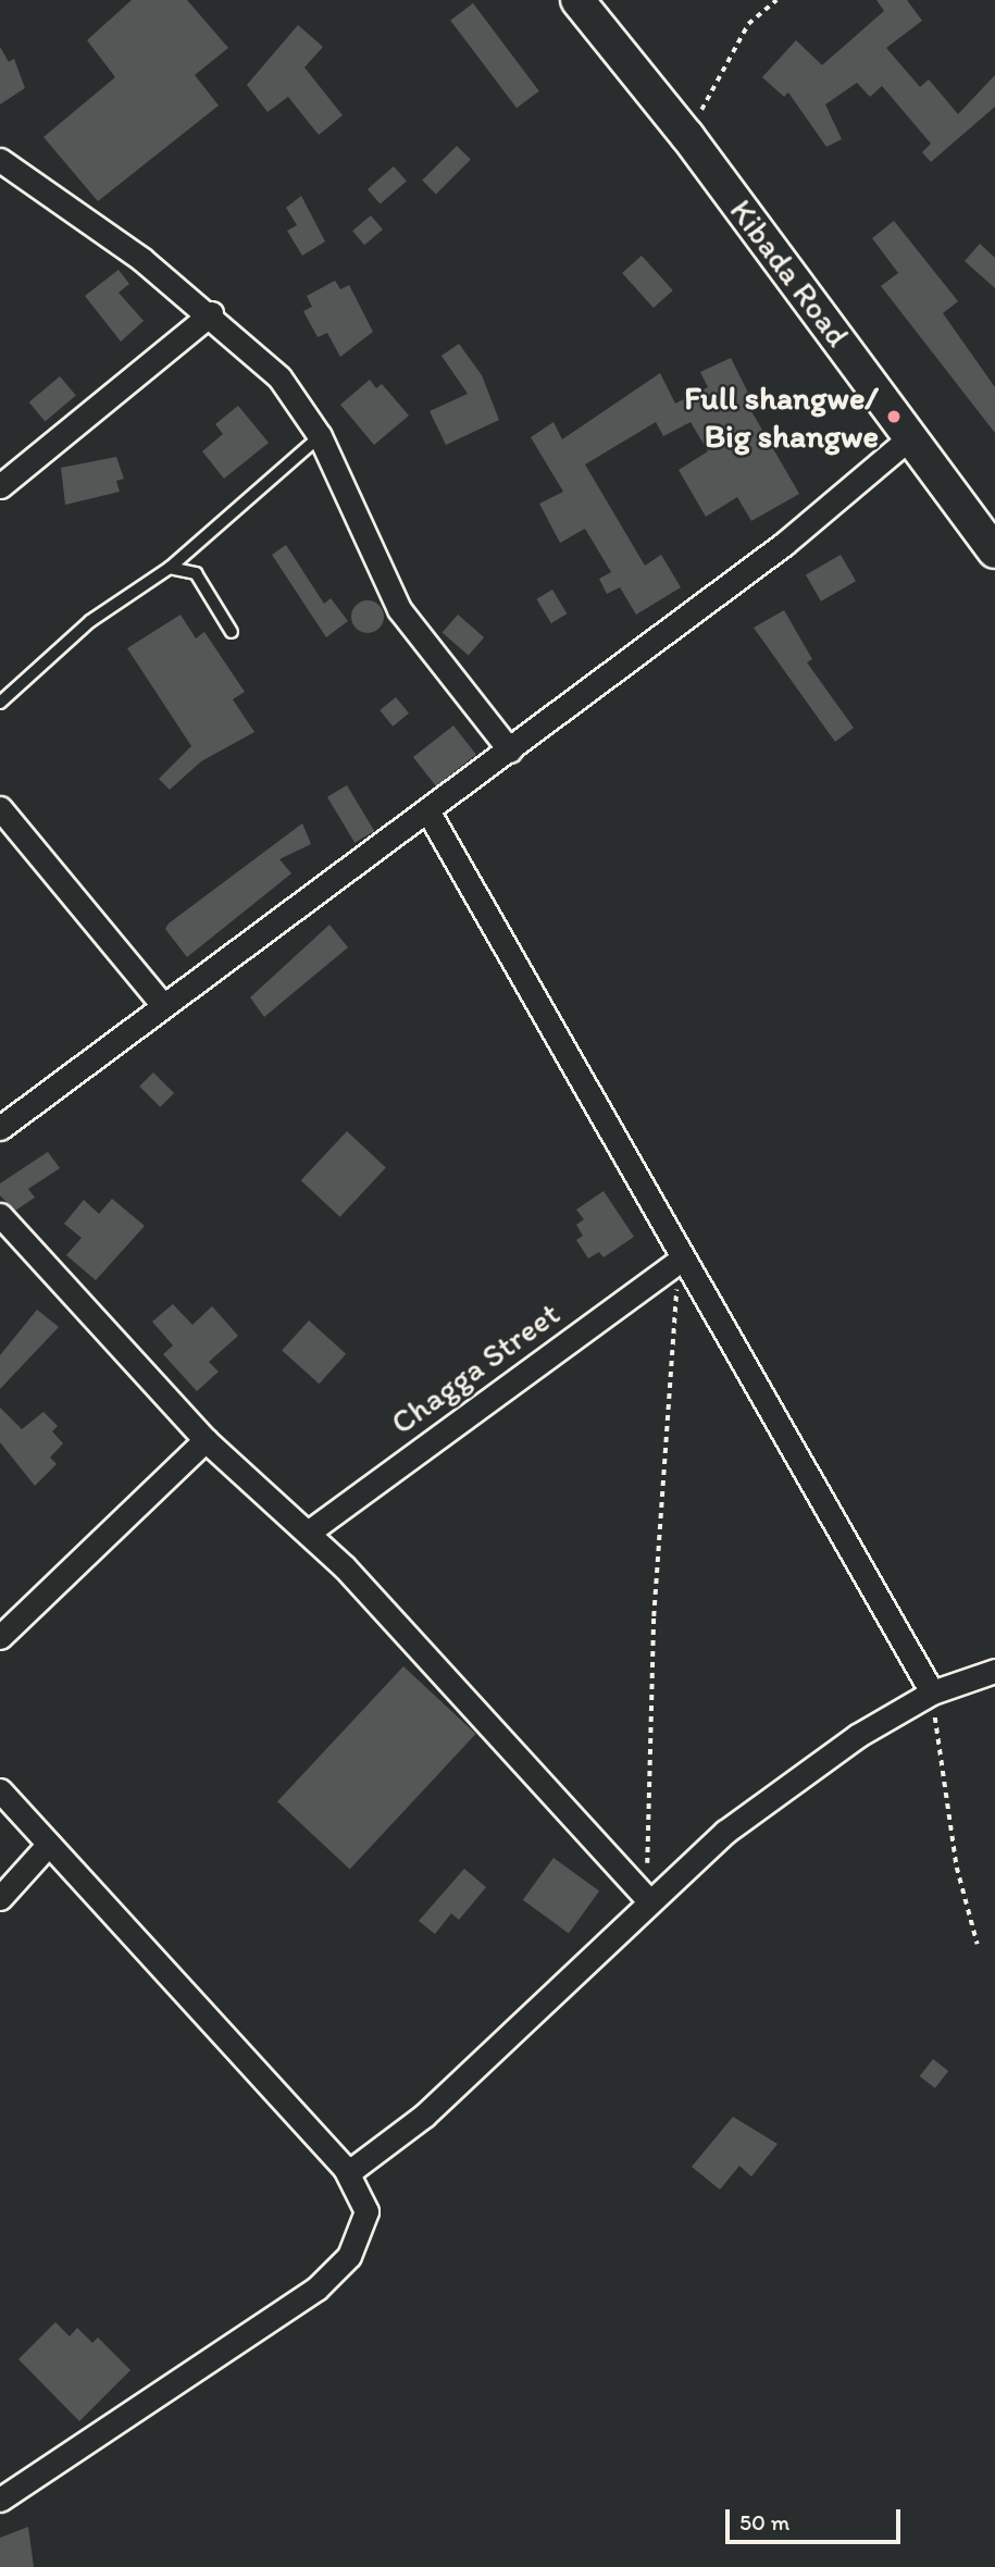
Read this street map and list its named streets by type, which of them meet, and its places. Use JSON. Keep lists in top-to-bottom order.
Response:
{
  "streets": {
    "main road": ["Kibada Road"],
    "street": ["Chagga Street"]
  },
  "places": ["Full shangwe/ Big shangwe"],
  "scale_bar": "50 m"
}
